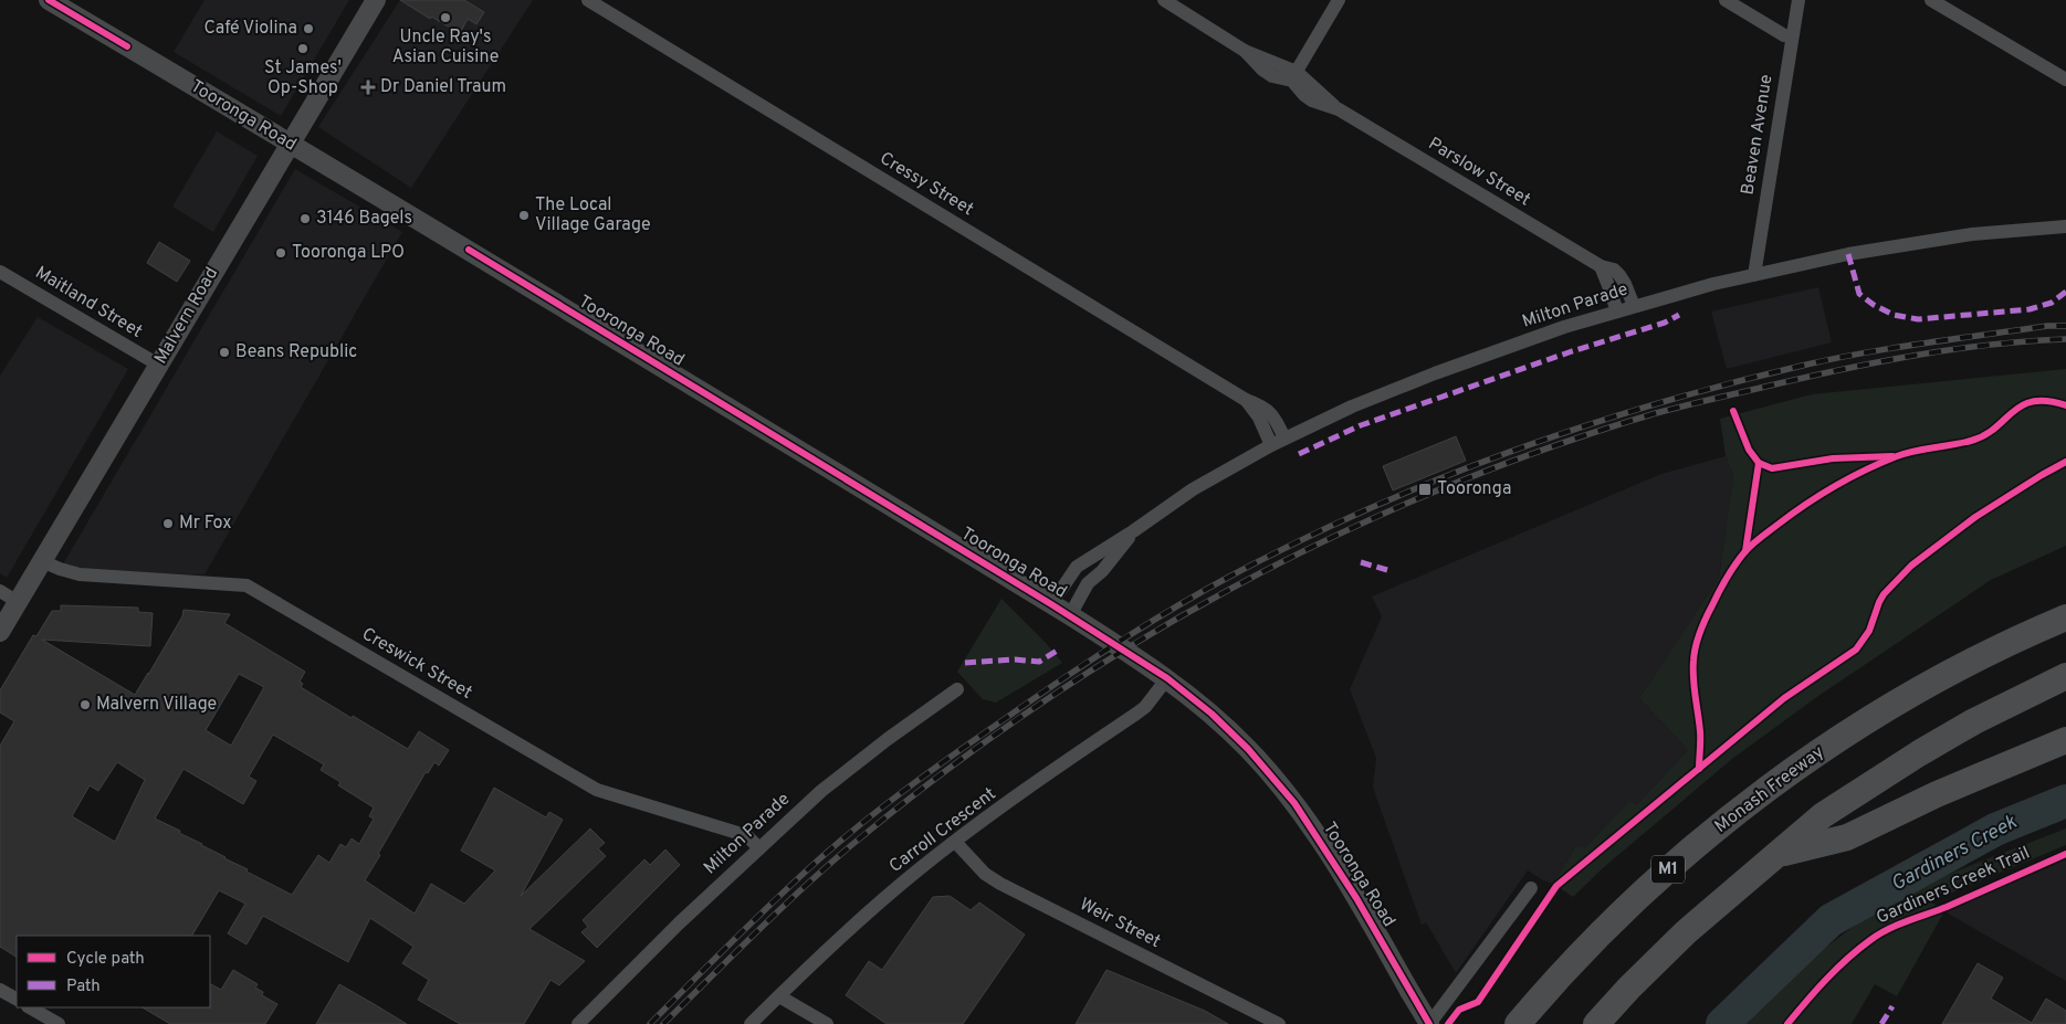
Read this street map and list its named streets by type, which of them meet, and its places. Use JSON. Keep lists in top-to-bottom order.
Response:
{
  "streets": {
    "highway": ["Monash Freeway", "M1"],
    "main road": ["Tooronga Road", "Malvern Road"],
    "street": [
      "Beaven Avenue",
      "Parslow Street",
      "Cressy Street",
      "Maitland Street",
      "Milton Parade",
      "Creswick Street",
      "Carroll Crescent",
      "Weir Street"
    ],
    "cycle path": ["Gardiners Creek Trail"]
  },
  "crossings": [
    ["Tooronga Road", "Milton Parade"],
    ["Tooronga Road", "Malvern Road"],
    ["Tooronga Road", "Carroll Crescent"],
    ["Beaven Avenue", "Milton Parade"],
    ["Parslow Street", "Milton Parade"],
    ["Cressy Street", "Milton Parade"],
    ["Maitland Street", "Malvern Road"],
    ["Milton Parade", "Creswick Street"],
    ["Malvern Road", "Creswick Street"],
    ["Carroll Crescent", "Weir Street"]
  ],
  "water": ["Gardiners Creek"],
  "places": {
    "other": [
      "Uncle Ray's Asian Cuisine",
      "Café Violina",
      "St James' Op-Shop",
      "The Local Village Garage",
      "3146 Bagels",
      "Tooronga LPO",
      "Beans Republic",
      "Mr Fox",
      "Malvern Village"
    ],
    "health": ["Dr Daniel Traum"],
    "transit": ["Tooronga"]
  },
  "legend": ["Cycle path", "Path"]
}
